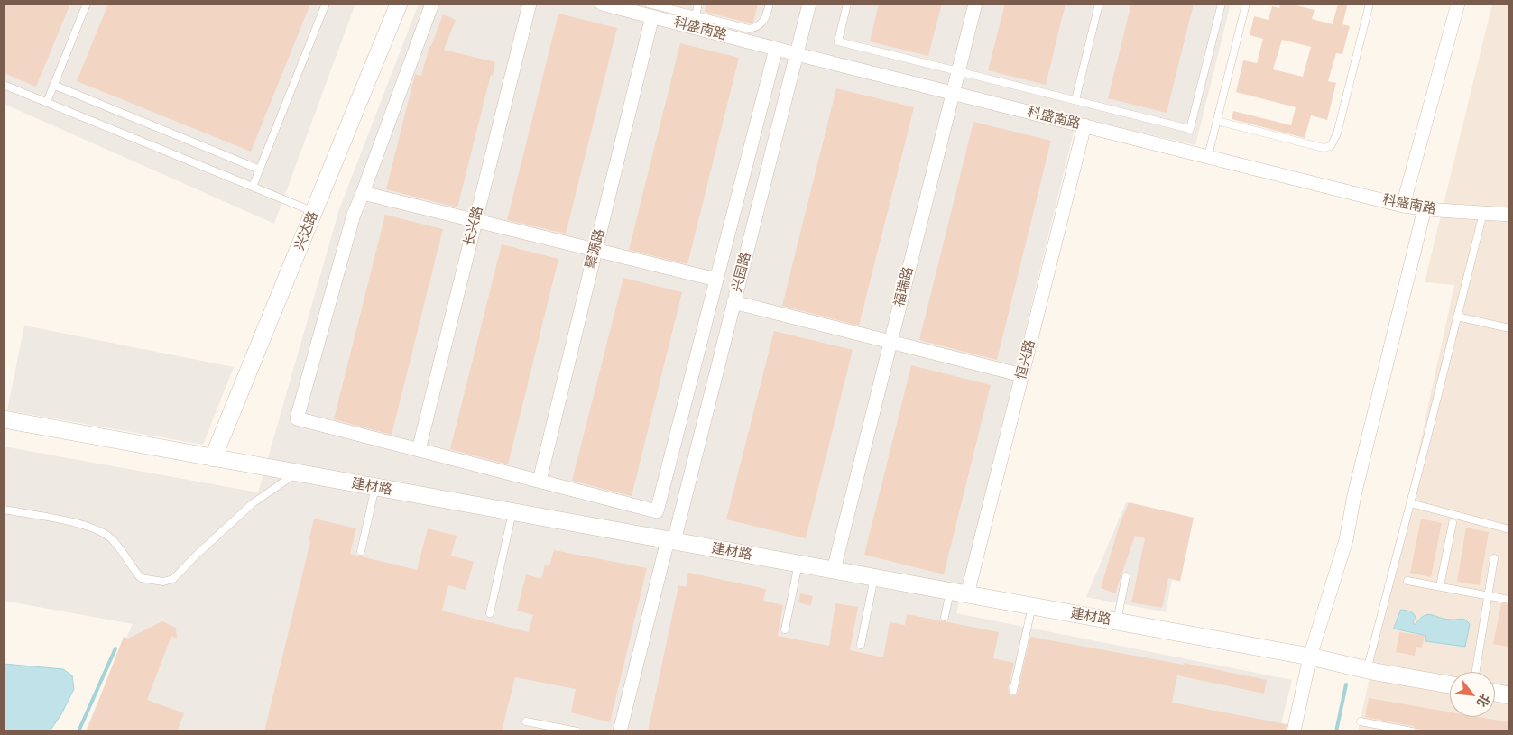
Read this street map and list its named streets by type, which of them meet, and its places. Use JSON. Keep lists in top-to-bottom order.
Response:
{
  "streets": {
    "street": [
      "科盛南路",
      "长兴路",
      "兴达路",
      "聚源路",
      "兴园路",
      "福瑞路",
      "恒兴路",
      "建材路"
    ]
  },
  "crossings": [
    ["科盛南路", "聚源路"],
    ["科盛南路", "兴园路"],
    ["科盛南路", "福瑞路"],
    ["科盛南路", "恒兴路"],
    ["兴达路", "建材路"],
    ["兴园路", "建材路"],
    ["福瑞路", "建材路"],
    ["恒兴路", "建材路"]
  ],
  "north": "bottom right"
}
